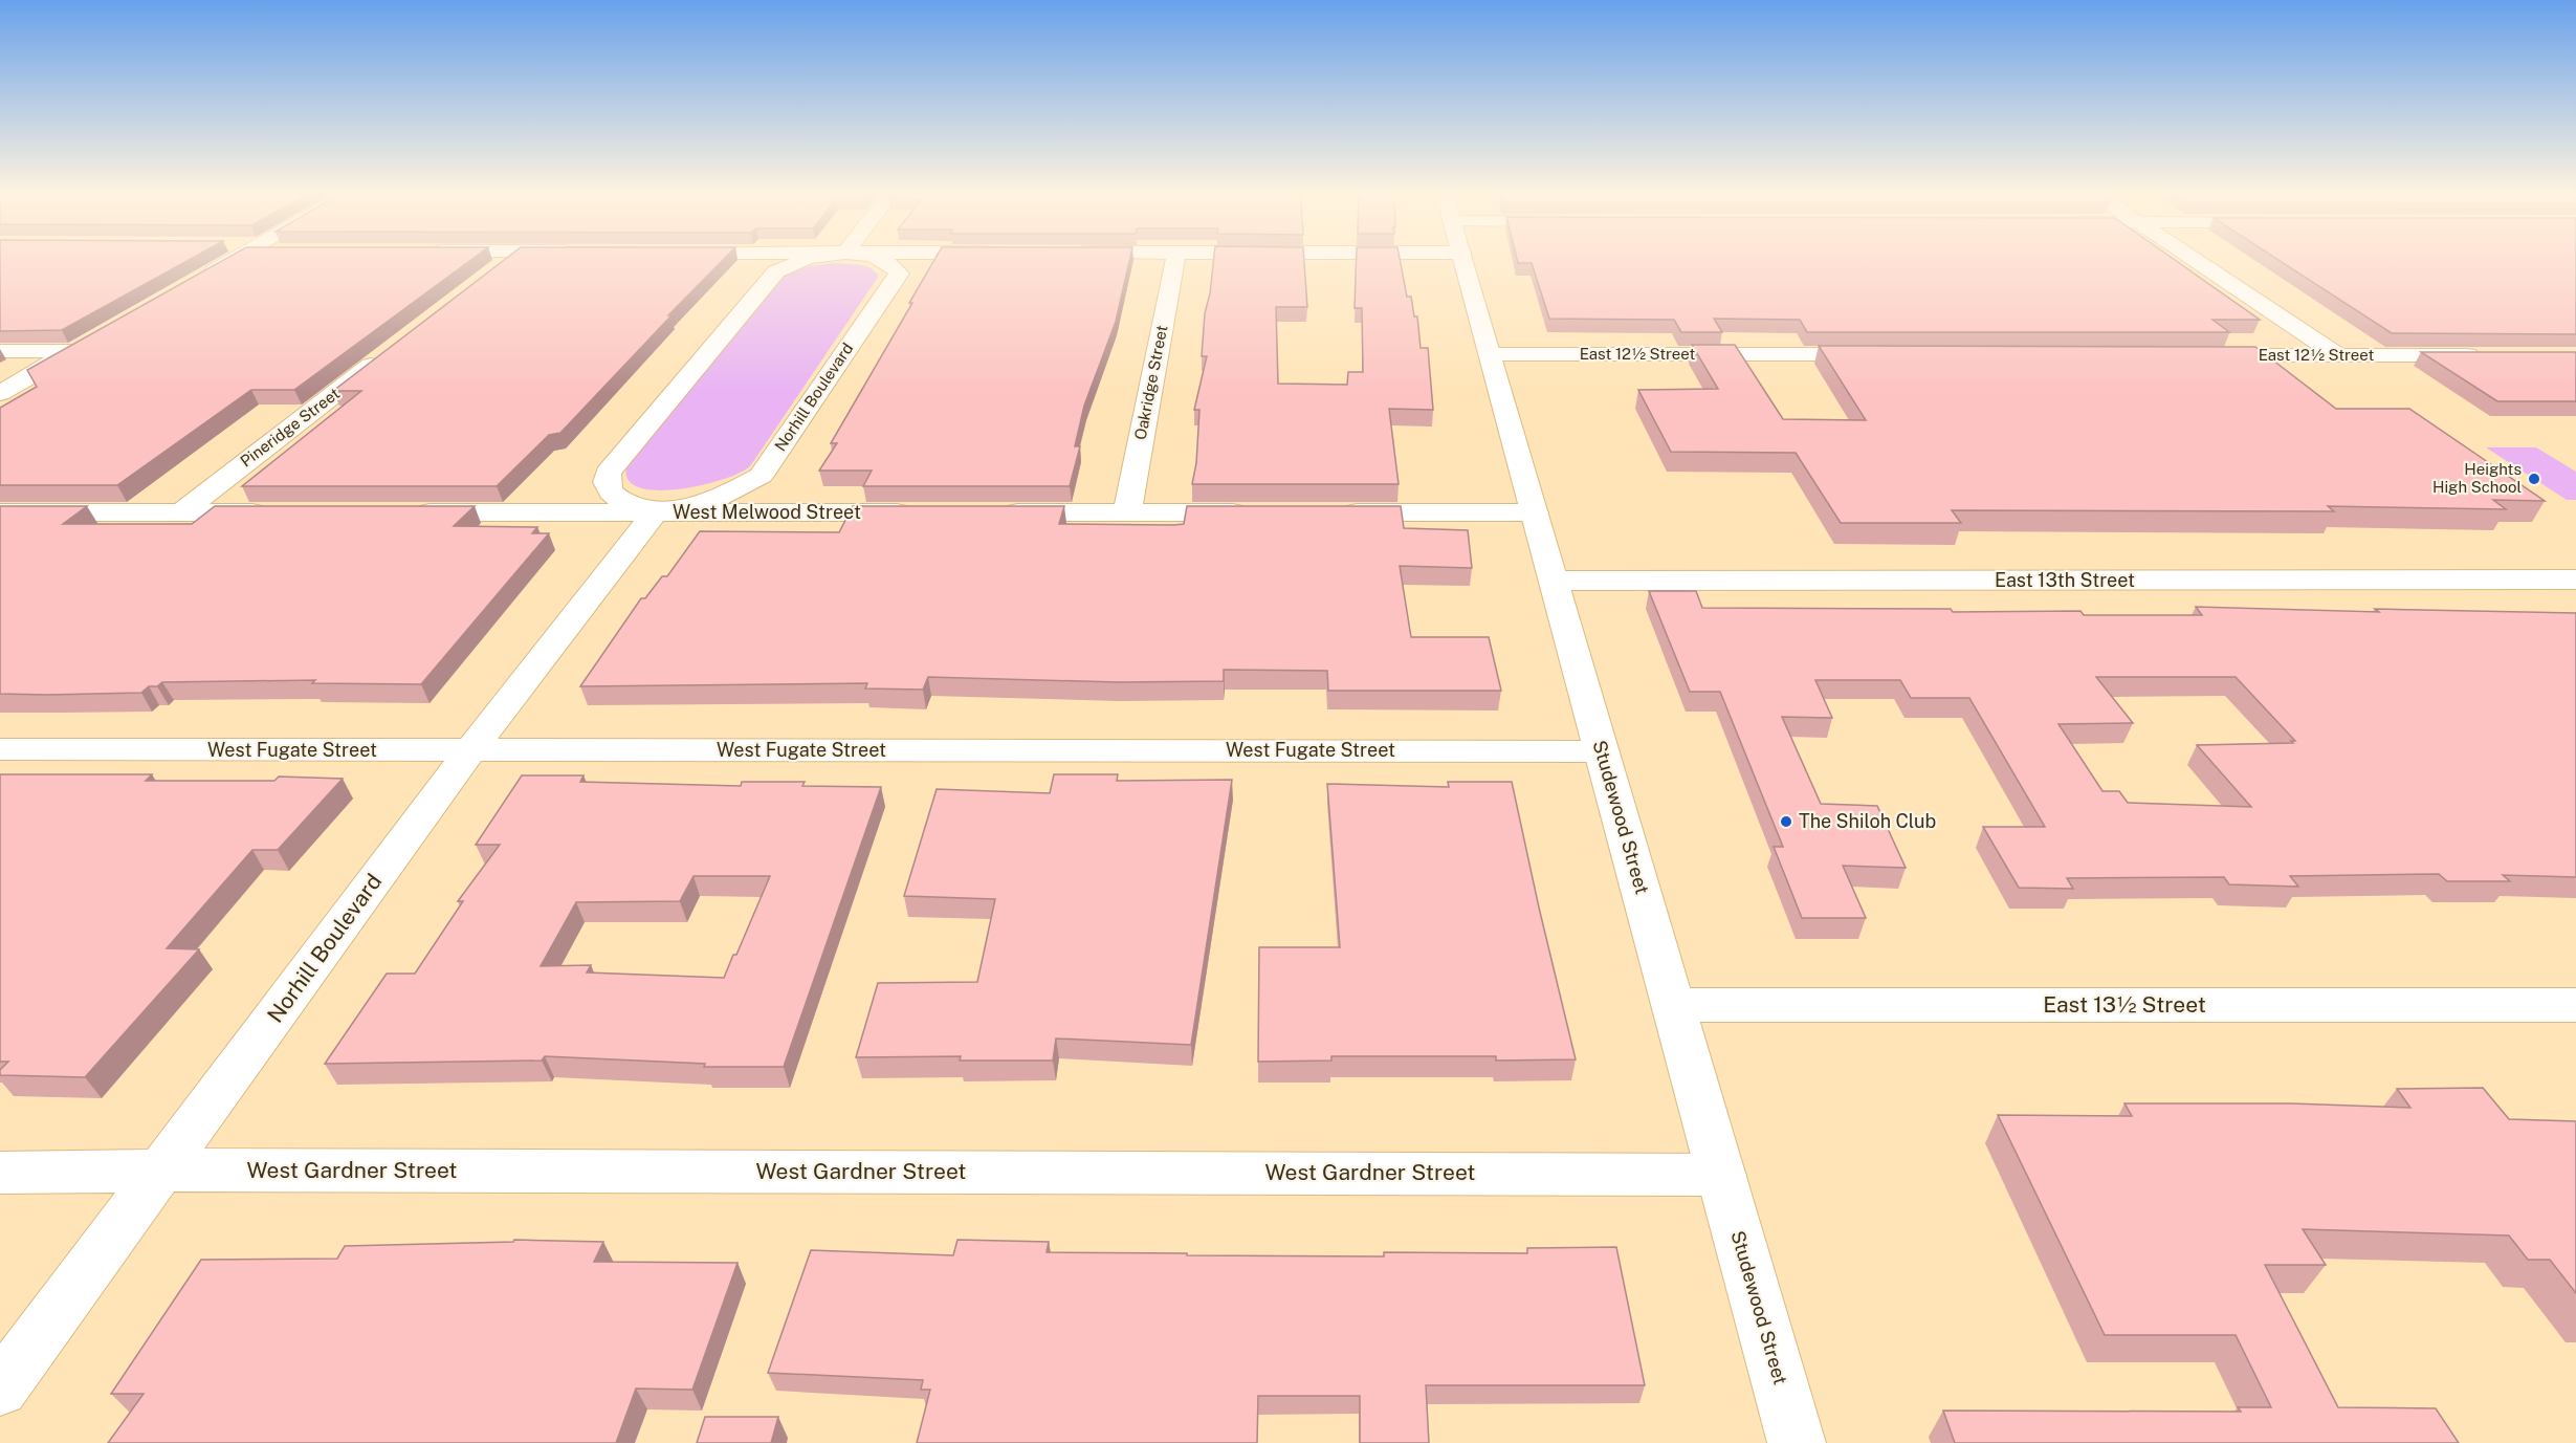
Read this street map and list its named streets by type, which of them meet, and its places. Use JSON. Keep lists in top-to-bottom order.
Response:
{
  "streets": {
    "street": [
      "East 12½ Street",
      "Oakridge Street",
      "Norhill Boulevard",
      "Pineridge Street",
      "West Melwood Street",
      "East 13th Street",
      "West Fugate Street",
      "Studewood Street",
      "East 13½ Street",
      "West Gardner Street"
    ]
  },
  "crossings": [
    ["East 12½ Street", "Studewood Street"],
    ["Norhill Boulevard", "West Melwood Street"],
    ["Norhill Boulevard", "West Fugate Street"],
    ["Norhill Boulevard", "West Gardner Street"],
    ["East 13th Street", "Studewood Street"],
    ["West Fugate Street", "Studewood Street"],
    ["Studewood Street", "East 13½ Street"],
    ["Studewood Street", "West Gardner Street"]
  ],
  "places": ["Heights High School", "The Shiloh Club"]
}
